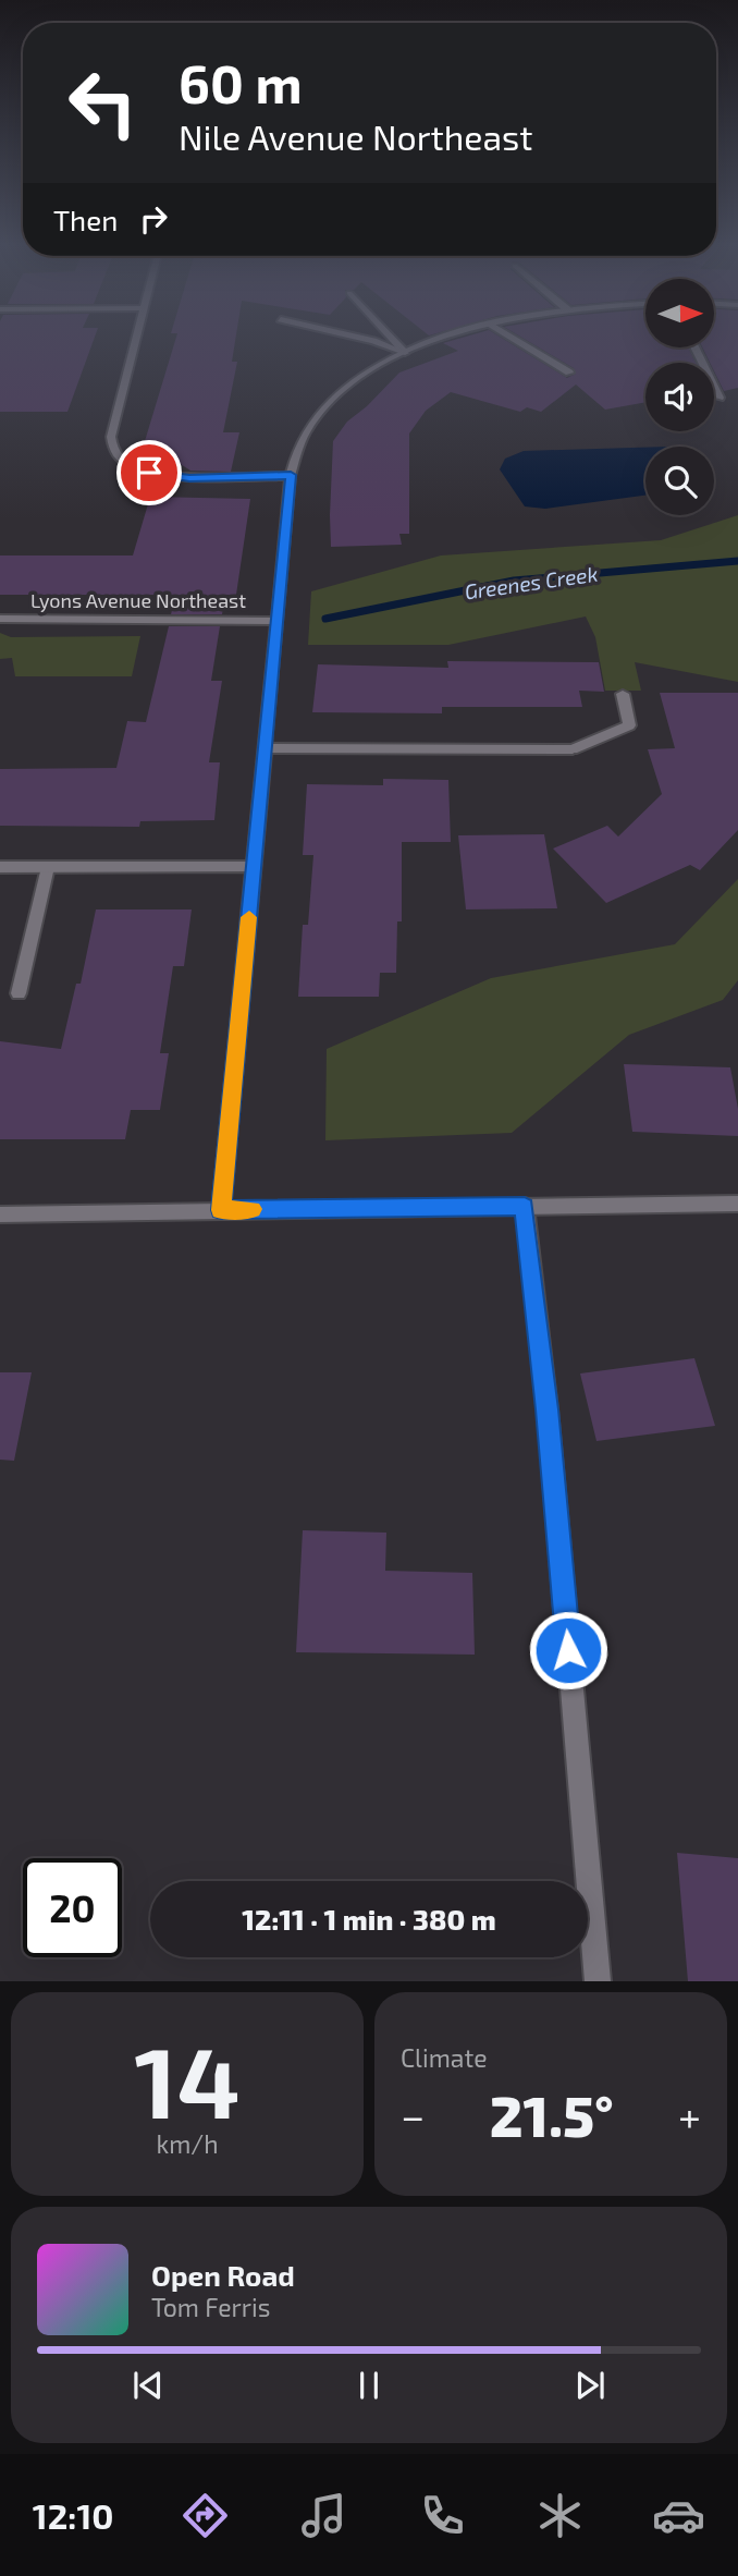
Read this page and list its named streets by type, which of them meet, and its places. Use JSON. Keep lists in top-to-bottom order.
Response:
{
  "streets": {
    "street": ["Lyons Avenue Northeast"]
  },
  "water": ["Greenes Creek"],
  "north": "right",
  "page": {
    "turn": ["60 m", "Nile Avenue Northeast"],
    "then": "Then",
    "limit": "20",
    "trip": "12:11 · 1 min · 380 m",
    "tile": [
      ["14", "km/h"],
      "Climate"
    ],
    "heat": ["−", "21.5°", "+"],
    "song": ["Open Road", "Tom Ferris"],
    "tabs": "12:10"
  }
}
